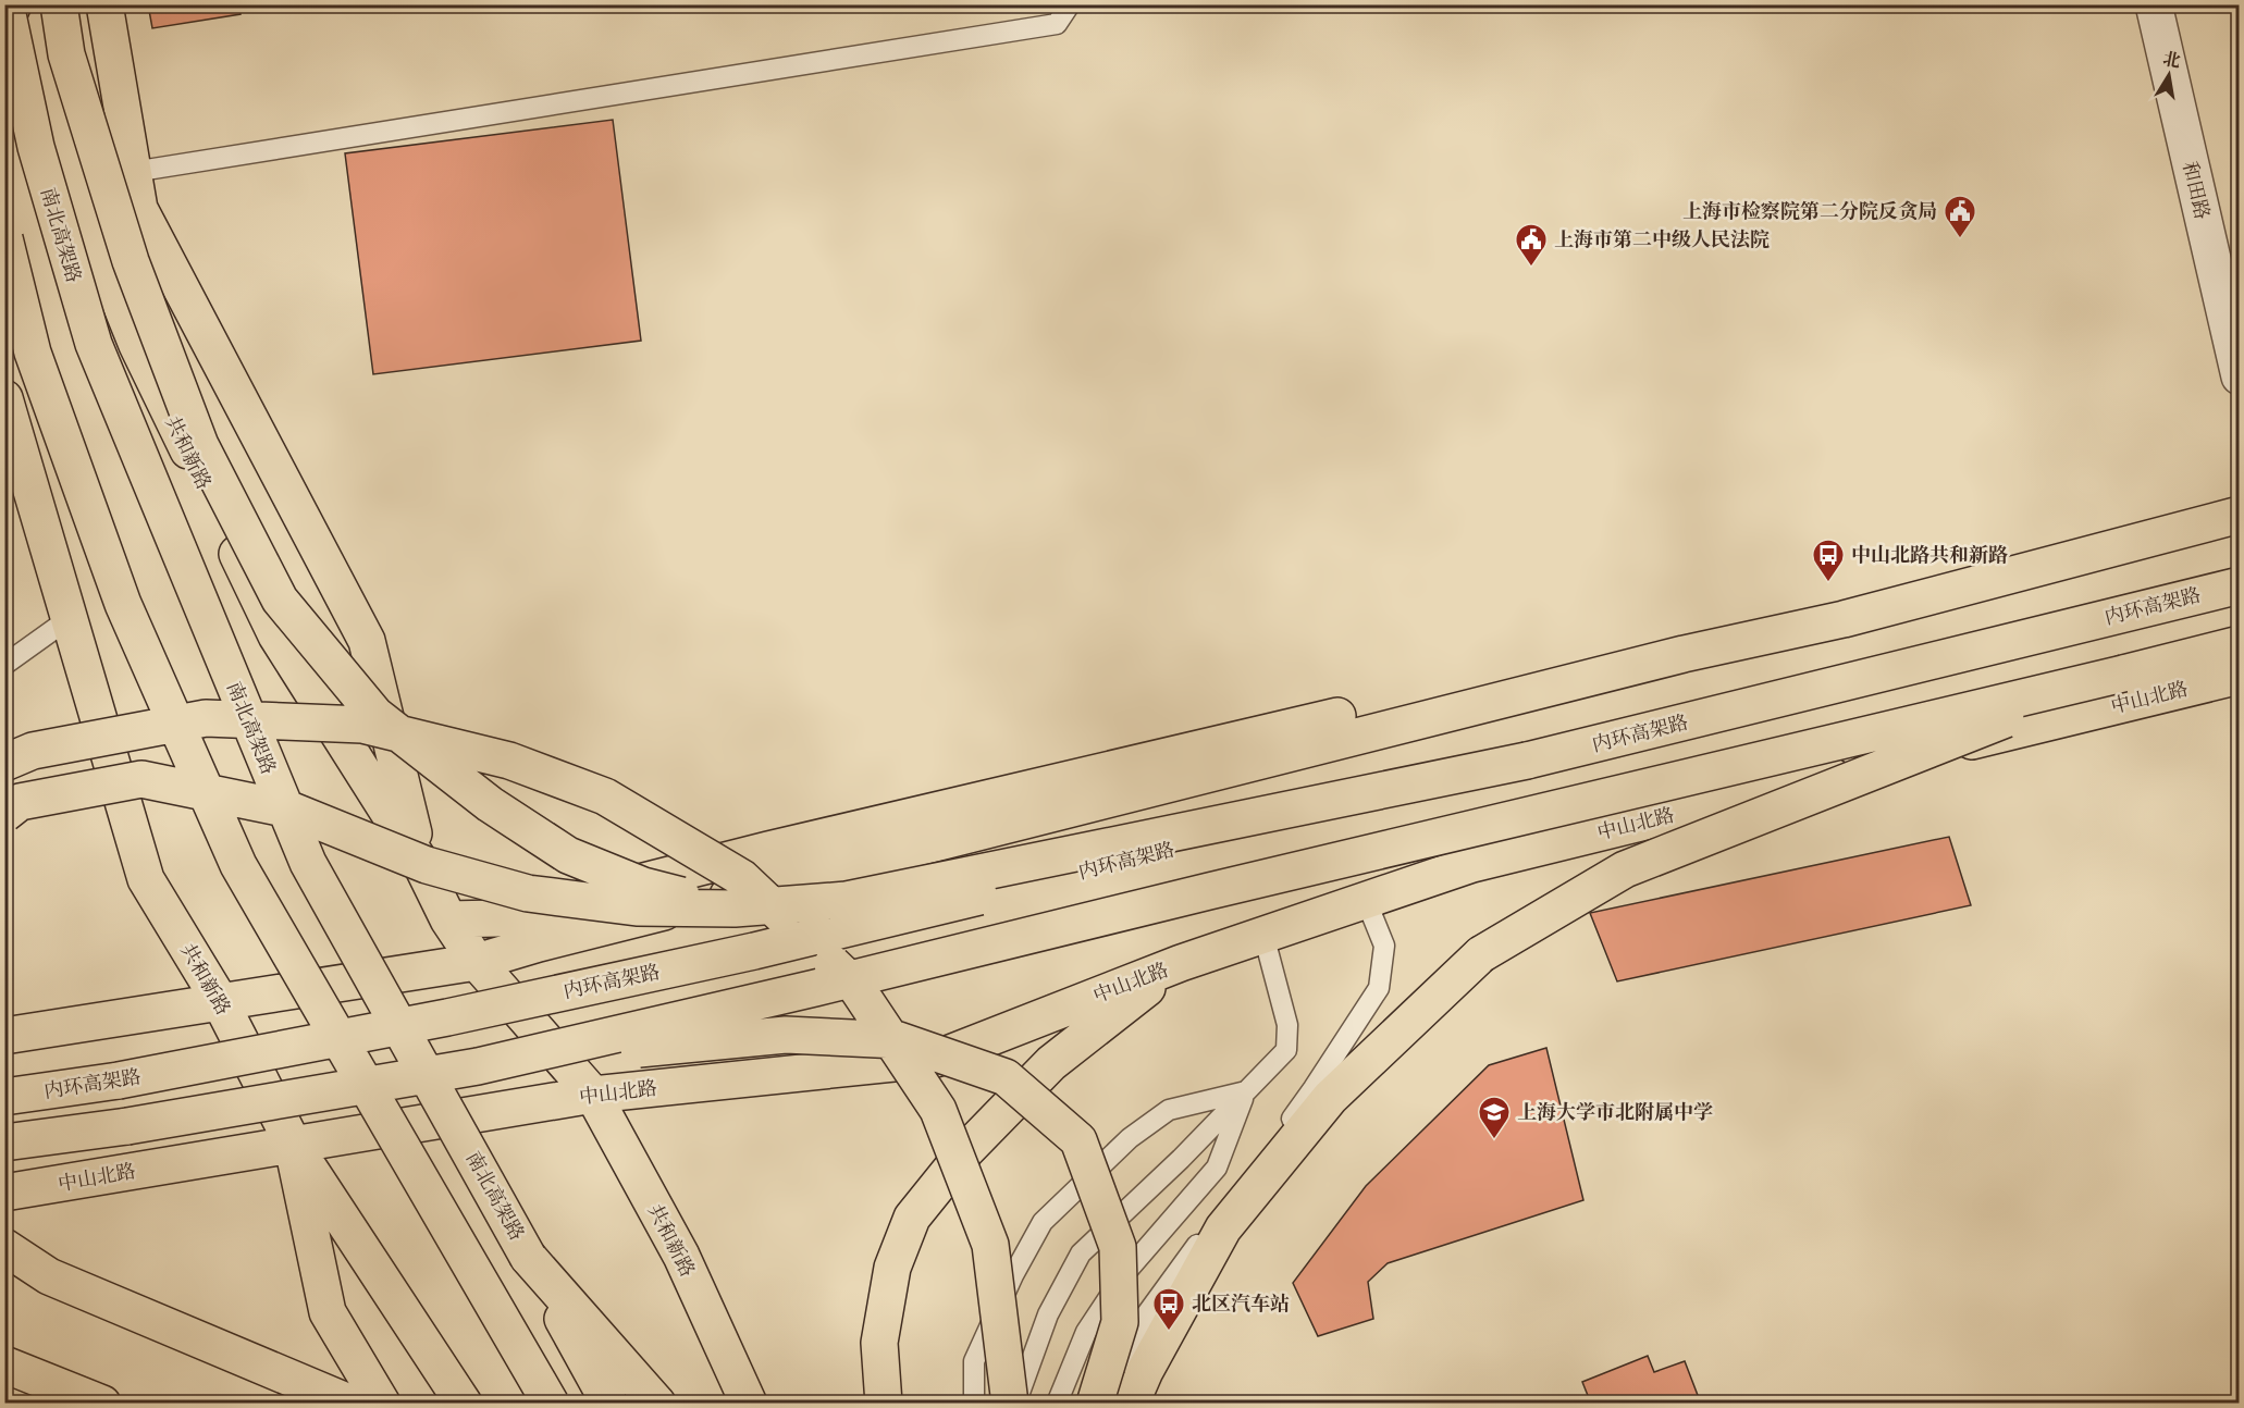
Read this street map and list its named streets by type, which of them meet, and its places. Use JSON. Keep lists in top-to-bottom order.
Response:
{
  "streets": {
    "main road": [
      "南北高架路",
      "共和新路",
      "内环高架路",
      "中山北路"
    ],
    "street": ["和田路"]
  },
  "crossings": [
    ["共和新路", "中山北路"]
  ],
  "places": {
    "public building": ["上海市检察院第二分院反贪局", "上海市第二中级人民法院"],
    "bus stop": ["中山北路共和新路", "北区汽车站"],
    "school or university": ["上海大学市北附属中学"]
  },
  "north": "top"
}
